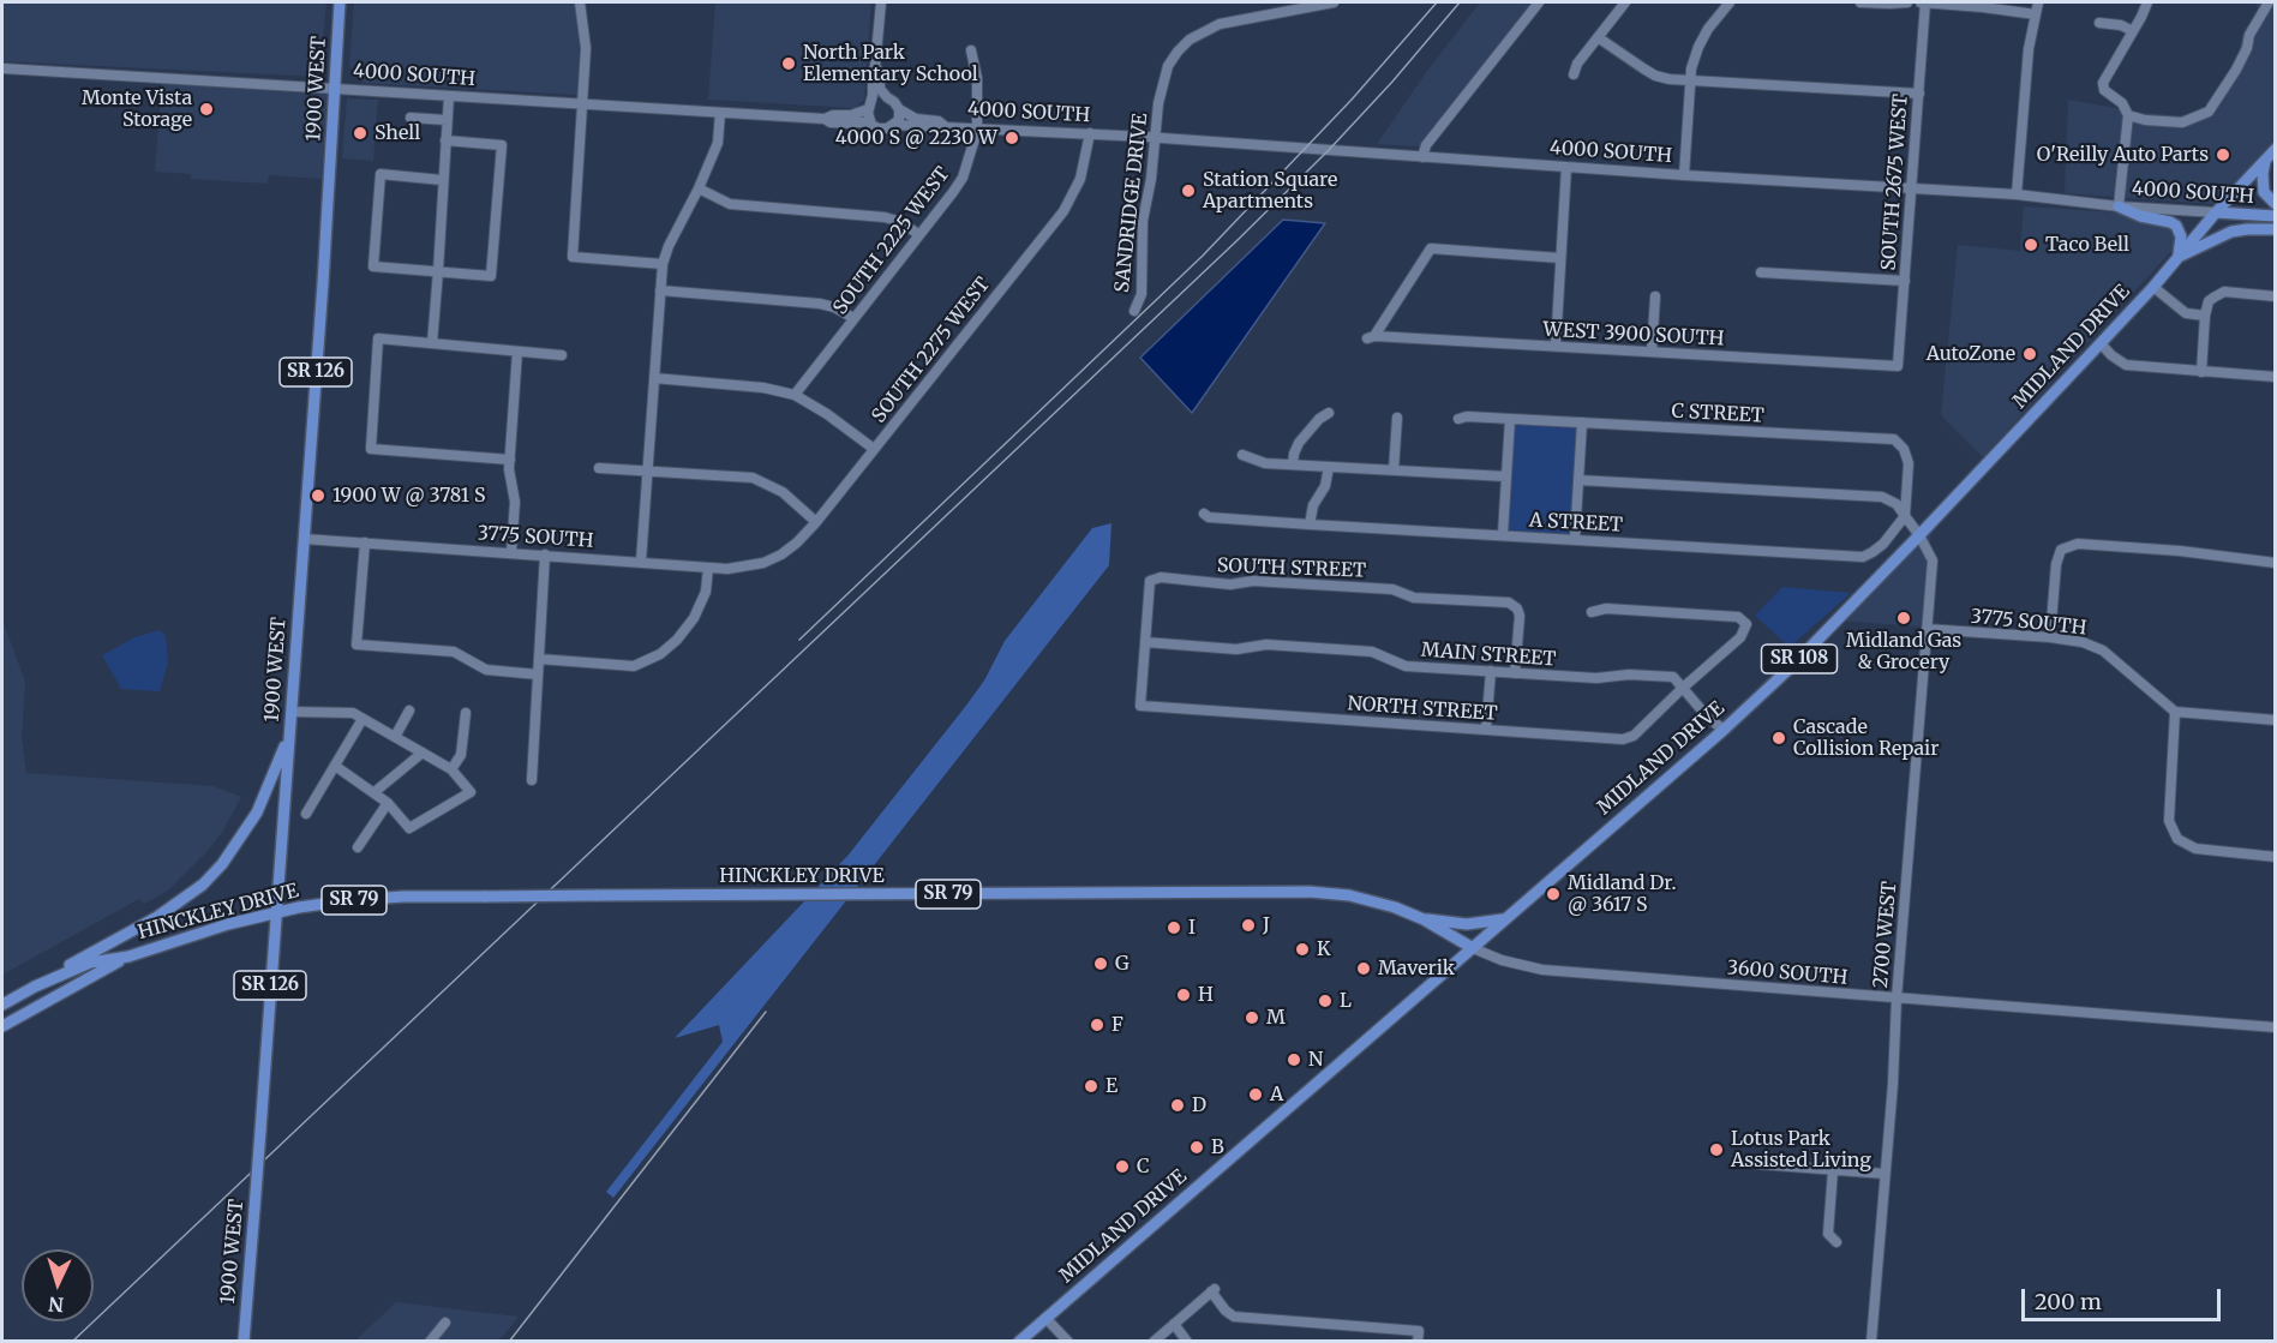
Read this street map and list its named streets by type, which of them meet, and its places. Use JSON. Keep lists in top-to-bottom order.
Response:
{
  "streets": {
    "main road": [
      "4000 SOUTH",
      "1900 WEST",
      "MIDLAND DRIVE",
      "SR 126",
      "SR 108",
      "HINCKLEY DRIVE",
      "SR 79"
    ],
    "street": [
      "SOUTH 2675 WEST",
      "SANDRIDGE DRIVE",
      "SOUTH 2225 WEST",
      "WEST 3900 SOUTH",
      "SOUTH 2275 WEST",
      "C STREET",
      "A STREET",
      "3775 SOUTH",
      "SOUTH STREET",
      "MAIN STREET",
      "NORTH STREET",
      "2700 WEST",
      "3600 SOUTH"
    ]
  },
  "crossings": [
    ["4000 SOUTH", "1900 WEST"],
    ["4000 SOUTH", "SOUTH 2675 WEST"],
    ["4000 SOUTH", "SANDRIDGE DRIVE"],
    ["4000 SOUTH", "SOUTH 2225 WEST"],
    ["4000 SOUTH", "MIDLAND DRIVE"],
    ["4000 SOUTH", "SOUTH 2275 WEST"],
    ["1900 WEST", "3775 SOUTH"],
    ["1900 WEST", "HINCKLEY DRIVE"],
    ["SOUTH 2675 WEST", "WEST 3900 SOUTH"],
    ["MIDLAND DRIVE", "MAIN STREET"],
    ["MIDLAND DRIVE", "HINCKLEY DRIVE"],
    ["MIDLAND DRIVE", "2700 WEST"],
    ["MIDLAND DRIVE", "3600 SOUTH"],
    ["SOUTH 2275 WEST", "3775 SOUTH"],
    ["C STREET", "A STREET"],
    ["3775 SOUTH", "2700 WEST"],
    ["SOUTH STREET", "MAIN STREET"],
    ["SOUTH STREET", "NORTH STREET"],
    ["MAIN STREET", "NORTH STREET"],
    ["HINCKLEY DRIVE", "3600 SOUTH"],
    ["2700 WEST", "3600 SOUTH"]
  ],
  "places": [
    "North Park Elementary School",
    "Monte Vista Storage",
    "Shell",
    "4000 S @ 2230 W",
    "O'Reilly Auto Parts",
    "Station Square Apartments",
    "Taco Bell",
    "AutoZone",
    "1900 W @ 3781 S",
    "Midland Gas & Grocery",
    "Cascade Collision Repair",
    "Midland Dr. @ 3617 S",
    "J",
    "I",
    "K",
    "G",
    "Maverik",
    "H",
    "L",
    "M",
    "F",
    "N",
    "E",
    "A",
    "D",
    "B",
    "Lotus Park Assisted Living",
    "C"
  ],
  "scale_bar": "200 m",
  "north": "bottom"
}
